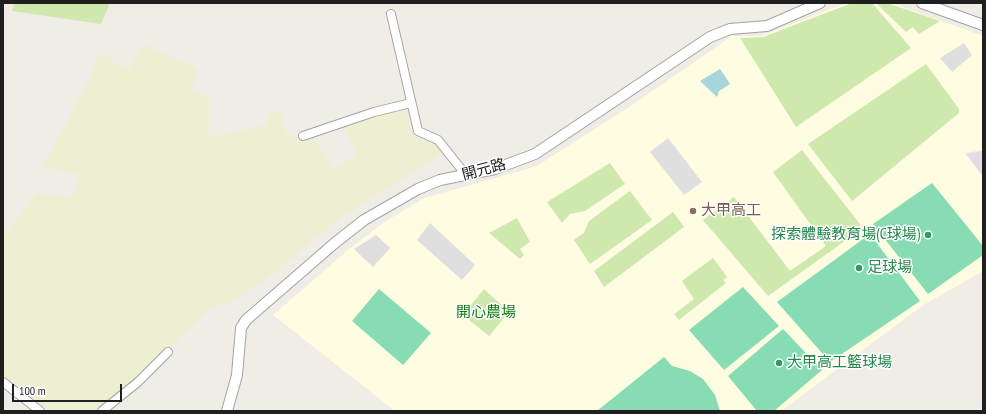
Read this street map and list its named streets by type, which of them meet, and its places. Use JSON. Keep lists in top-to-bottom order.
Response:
{
  "streets": {
    "street": ["開元路"]
  },
  "parks": ["開心農場"],
  "places": [
    "大甲高工",
    "探索體驗教育場(C球場)",
    "足球場",
    "大甲高工籃球場"
  ],
  "scale_bar": "100 m"
}
